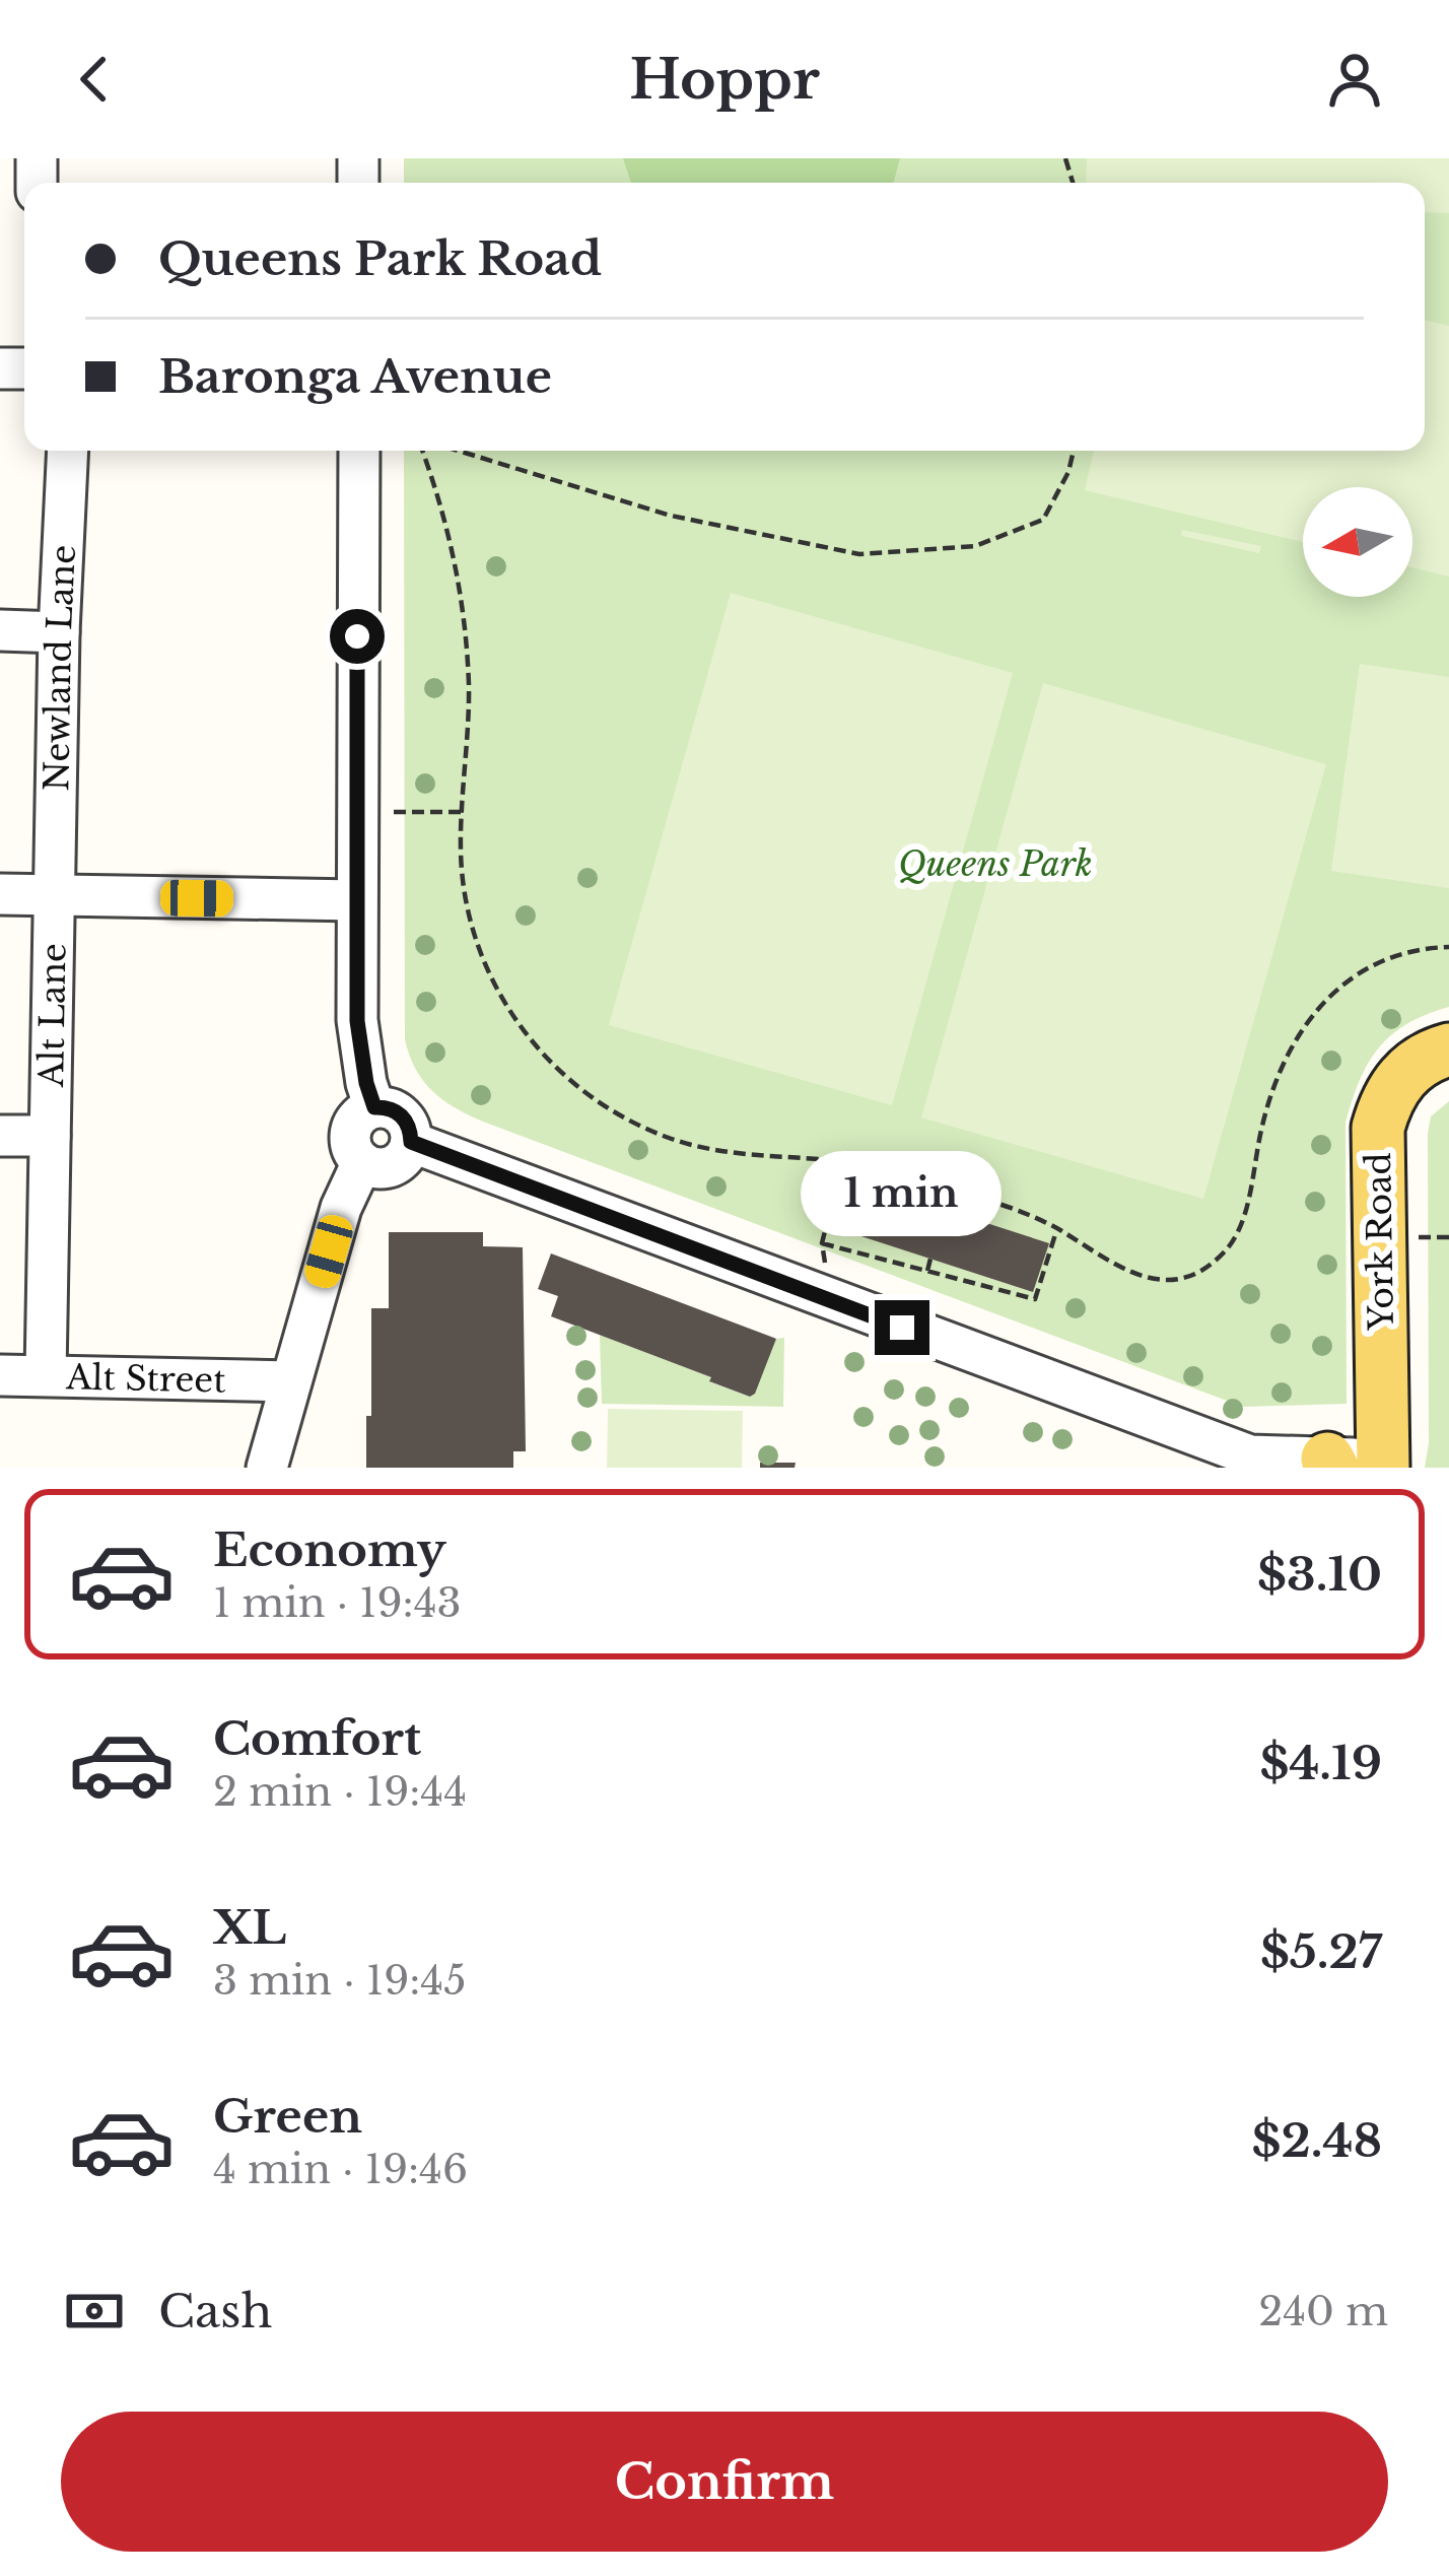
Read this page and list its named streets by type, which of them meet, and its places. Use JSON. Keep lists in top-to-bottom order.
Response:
{
  "streets": {
    "main road": ["York Road"],
    "street": ["Newland Lane", "Alt Lane", "Alt Street"]
  },
  "crossings": [
    ["Newland Lane", "Alt Lane"],
    ["Alt Lane", "Alt Street"]
  ],
  "parks": ["Queens Park"],
  "north": "left",
  "page": {
    "header": "Hoppr",
    "banner": ["Queens Park Road", "Baronga Avenue"],
    "bubble": "1 min",
    "list": [
      {
        "name": "Economy",
        "note": "1 min · 19:43",
        "value": "$3.10"
      },
      {
        "name": "Comfort",
        "note": "2 min · 19:44",
        "value": "$4.19"
      },
      {
        "name": "XL",
        "note": "3 min · 19:45",
        "value": "$5.27"
      },
      {
        "name": "Green",
        "note": "4 min · 19:46",
        "value": "$2.48"
      }
    ],
    "pay": ["Cash", "240 m"],
    "buttons": "Confirm"
  }
}
